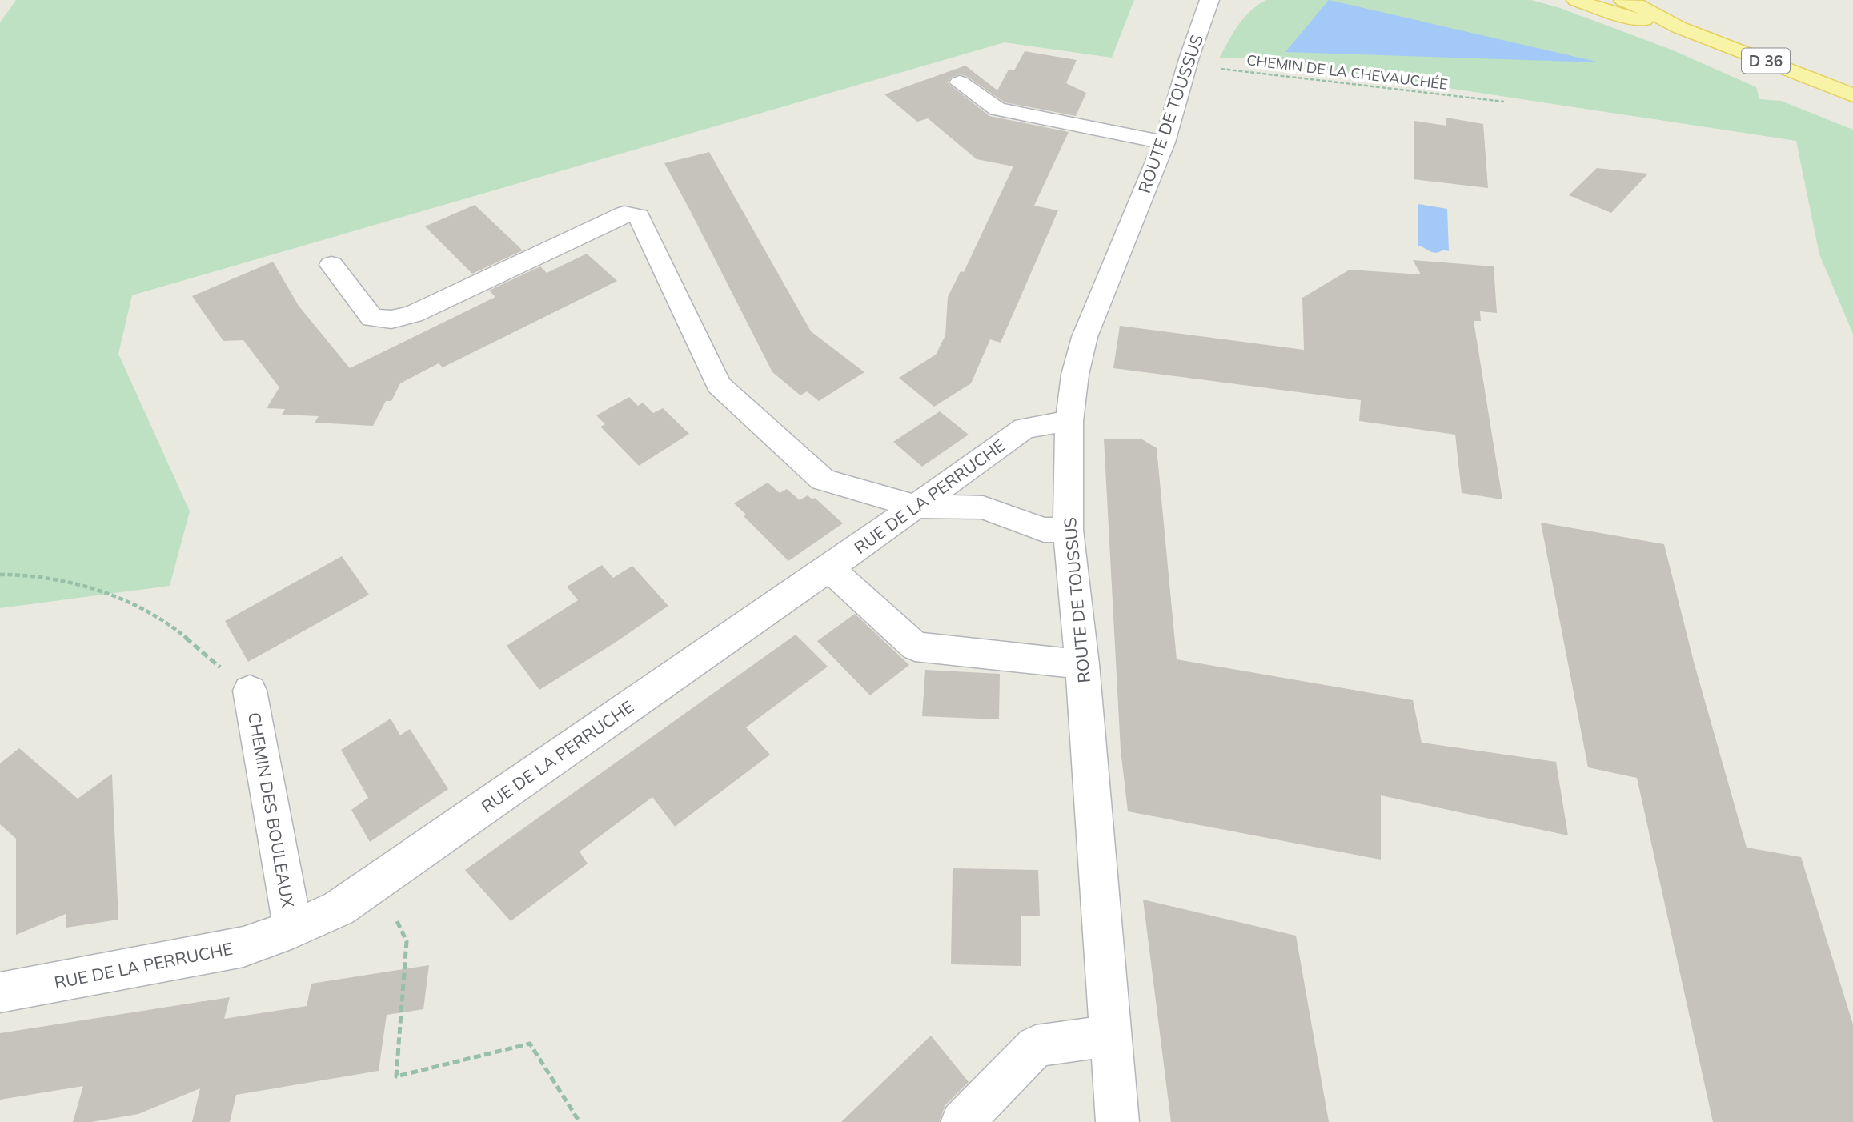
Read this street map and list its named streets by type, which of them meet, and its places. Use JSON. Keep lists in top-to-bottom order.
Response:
{
  "streets": {
    "main road": ["D 36"],
    "street": ["ROUTE DE TOUSSUS", "RUE DE LA PERRUCHE", "CHEMIN DES BOULEAUX"],
    "path": ["CHEMIN DE LA CHEVAUCHÉE"]
  },
  "crossings": [
    ["CHEMIN DE LA CHEVAUCHÉE", "ROUTE DE TOUSSUS"],
    ["ROUTE DE TOUSSUS", "RUE DE LA PERRUCHE"],
    ["RUE DE LA PERRUCHE", "CHEMIN DES BOULEAUX"]
  ]
}
